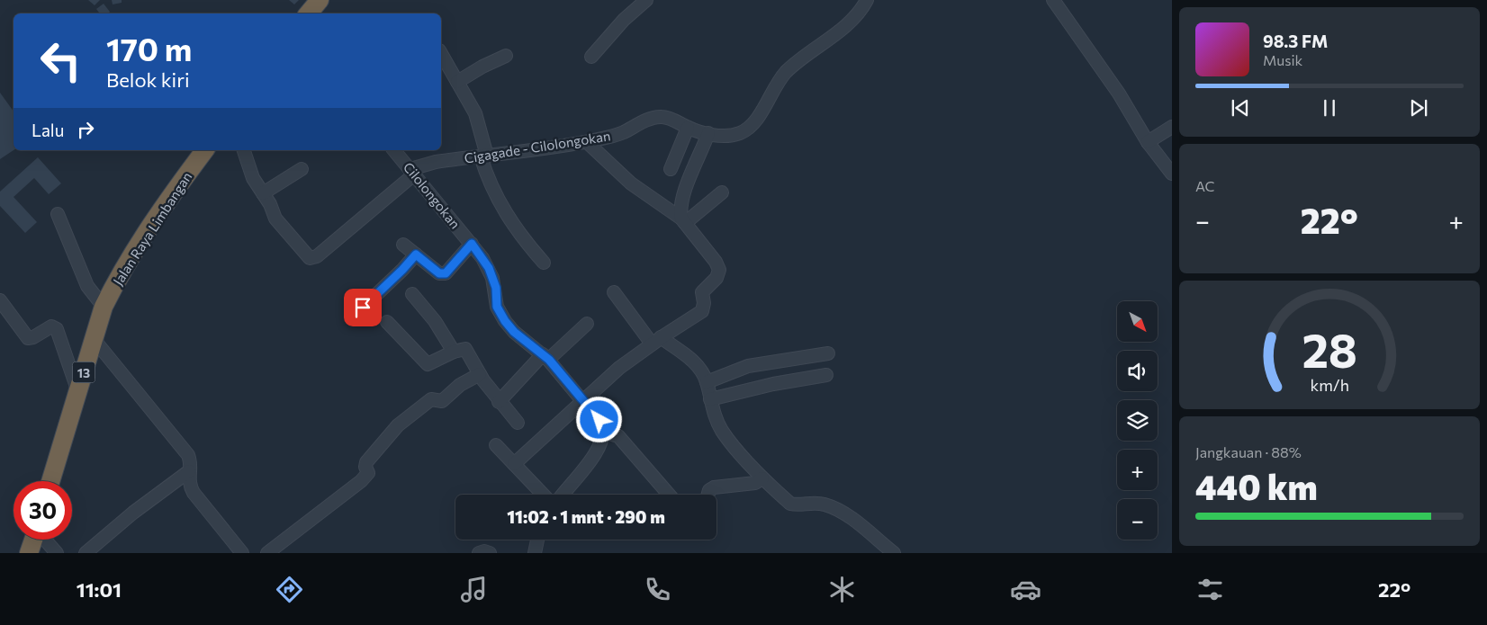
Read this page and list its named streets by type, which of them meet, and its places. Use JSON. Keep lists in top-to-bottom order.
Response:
{
  "streets": {
    "highway": ["Jalan Raya Limbangan", "13"],
    "street": ["Cigagade - Cilolongokan", "Cilolongokan"]
  },
  "crossings": [
    ["Cigagade - Cilolongokan", "Cilolongokan"]
  ],
  "north": "bottom right",
  "page": {
    "turn": ["170 m", "Belok kiri"],
    "song": ["98.3 FM", "Musik"],
    "then": "Lalu",
    "tile": [
      "AC",
      ["Jangkauan · 88%", "440 km"]
    ],
    "heat": ["−", "22°", "+"],
    "map_buttons": ["+", "−"],
    "limit": "30",
    "trip": "11:02 · 1 mnt · 290 m",
    "tabs": ["11:01", "22°"],
    "gauge": ["28", "km/h"]
  }
}
